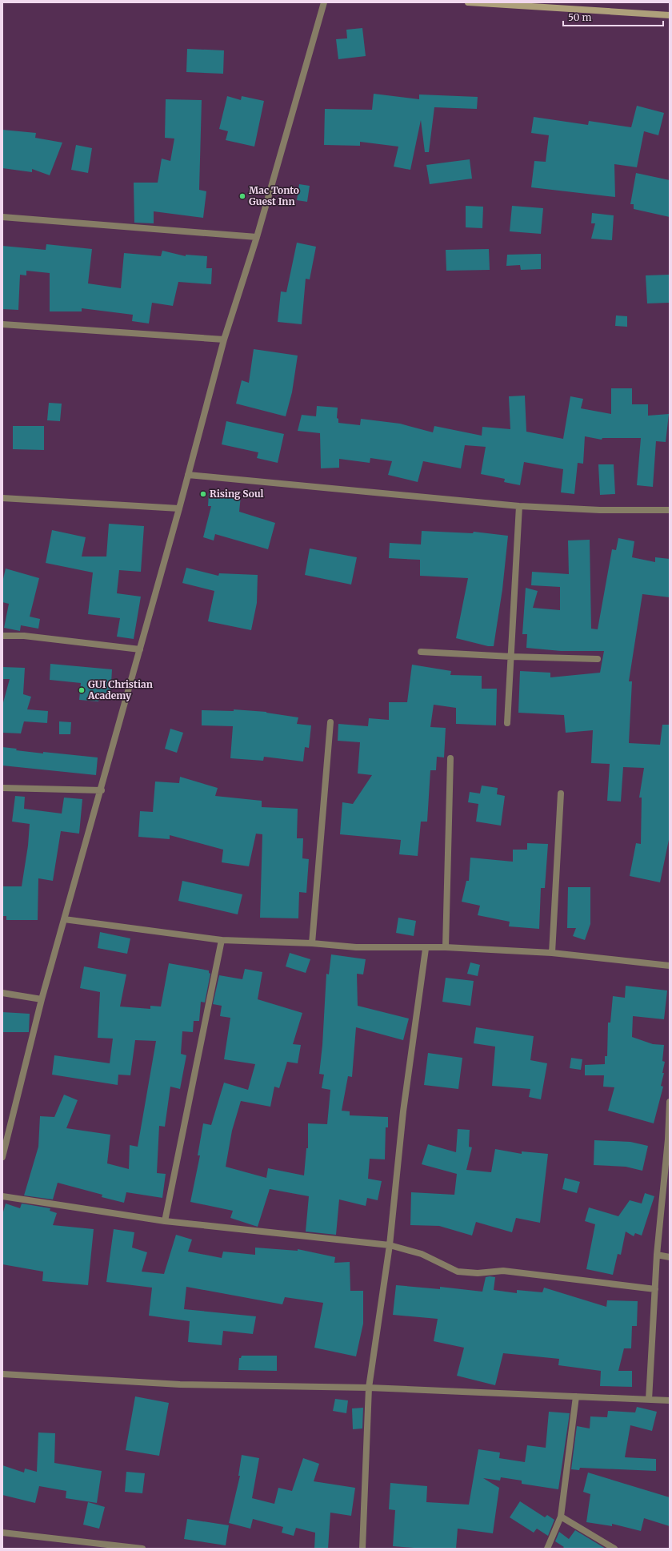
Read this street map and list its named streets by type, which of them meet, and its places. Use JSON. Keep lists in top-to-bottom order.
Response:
{
  "places": ["Mac Tonto Guest Inn", "Rising Soul", "GUI Christian Academy"],
  "scale_bar": "50 m"
}
